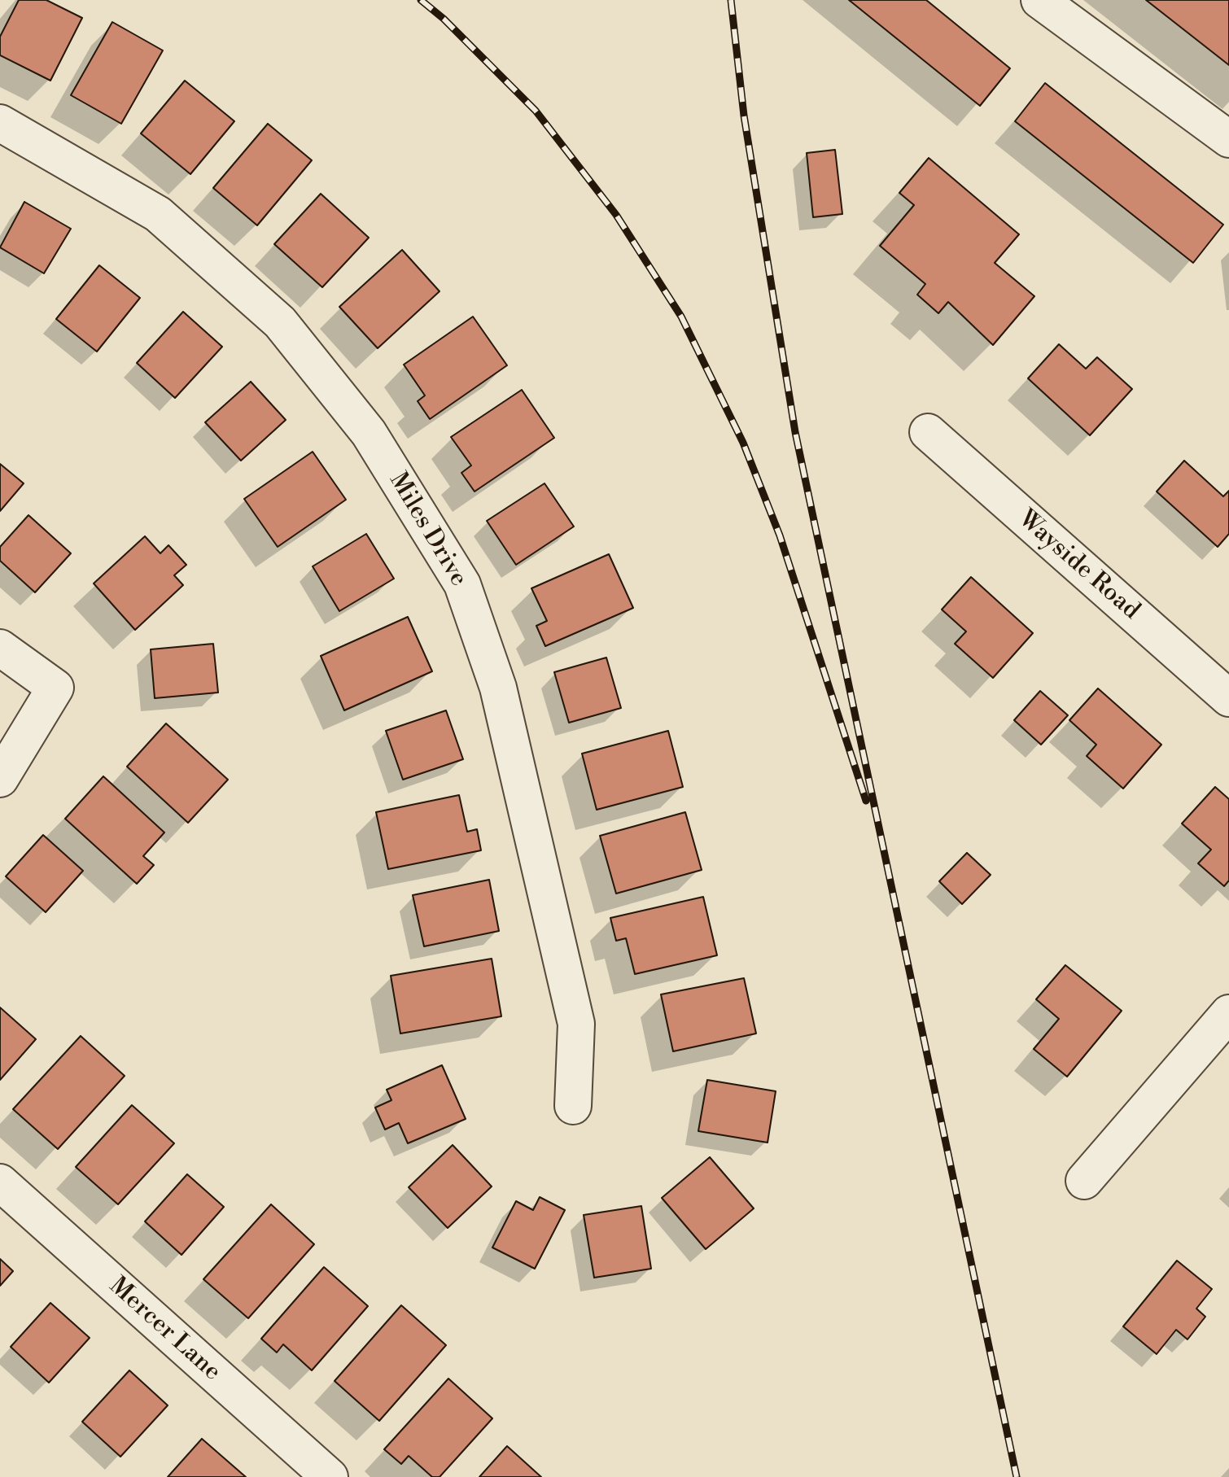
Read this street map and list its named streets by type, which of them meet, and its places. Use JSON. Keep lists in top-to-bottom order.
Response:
{
  "streets": {
    "street": ["Miles Drive", "Wayside Road", "Mercer Lane"]
  }
}
